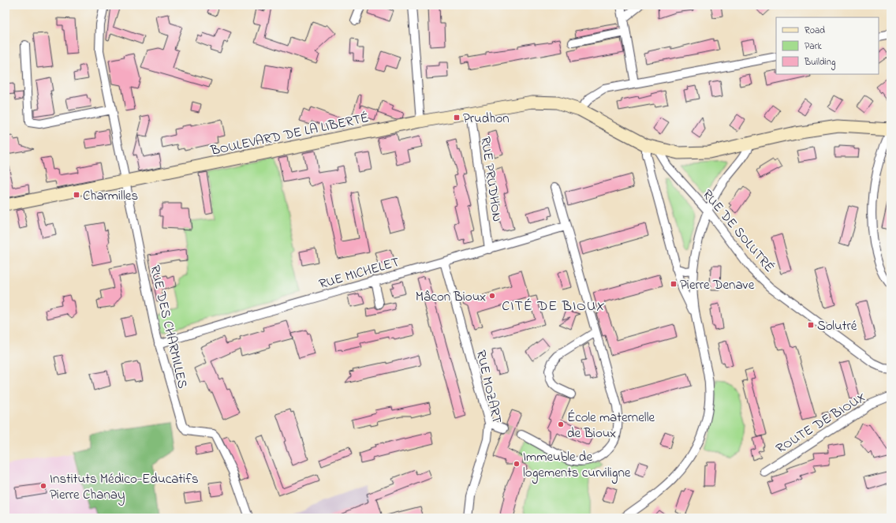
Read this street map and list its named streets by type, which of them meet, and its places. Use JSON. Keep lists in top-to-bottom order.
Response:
{
  "streets": {
    "main road": ["BOULEVARD DE LA LIBERTÉ"],
    "street": [
      "RUE PRUDHON",
      "RUE DE SOLUTRÉ",
      "RUE MICHELET",
      "RUE DES CHARMILLES",
      "RUE MOZART",
      "ROUTE DE BIOUX"
    ]
  },
  "crossings": [
    ["BOULEVARD DE LA LIBERTÉ", "RUE PRUDHON"],
    ["BOULEVARD DE LA LIBERTÉ", "RUE DE SOLUTRÉ"],
    ["BOULEVARD DE LA LIBERTÉ", "RUE DES CHARMILLES"],
    ["RUE PRUDHON", "RUE MICHELET"],
    ["RUE MICHELET", "RUE DES CHARMILLES"],
    ["RUE MICHELET", "RUE MOZART"]
  ],
  "districts": ["CITÉ DE BIOUX"],
  "places": {
    "transit": [
      "Prudhon",
      "Charmilles",
      "Pierre Denave",
      "Solutré"
    ],
    "other": [
      "Mâcon Bioux",
      "École maternelle de Bioux",
      "Immeuble de logements curviligne",
      "Instituts Médico-Educatifs Pierre Chanay"
    ]
  },
  "legend": ["Road", "Park", "Building"]
}
